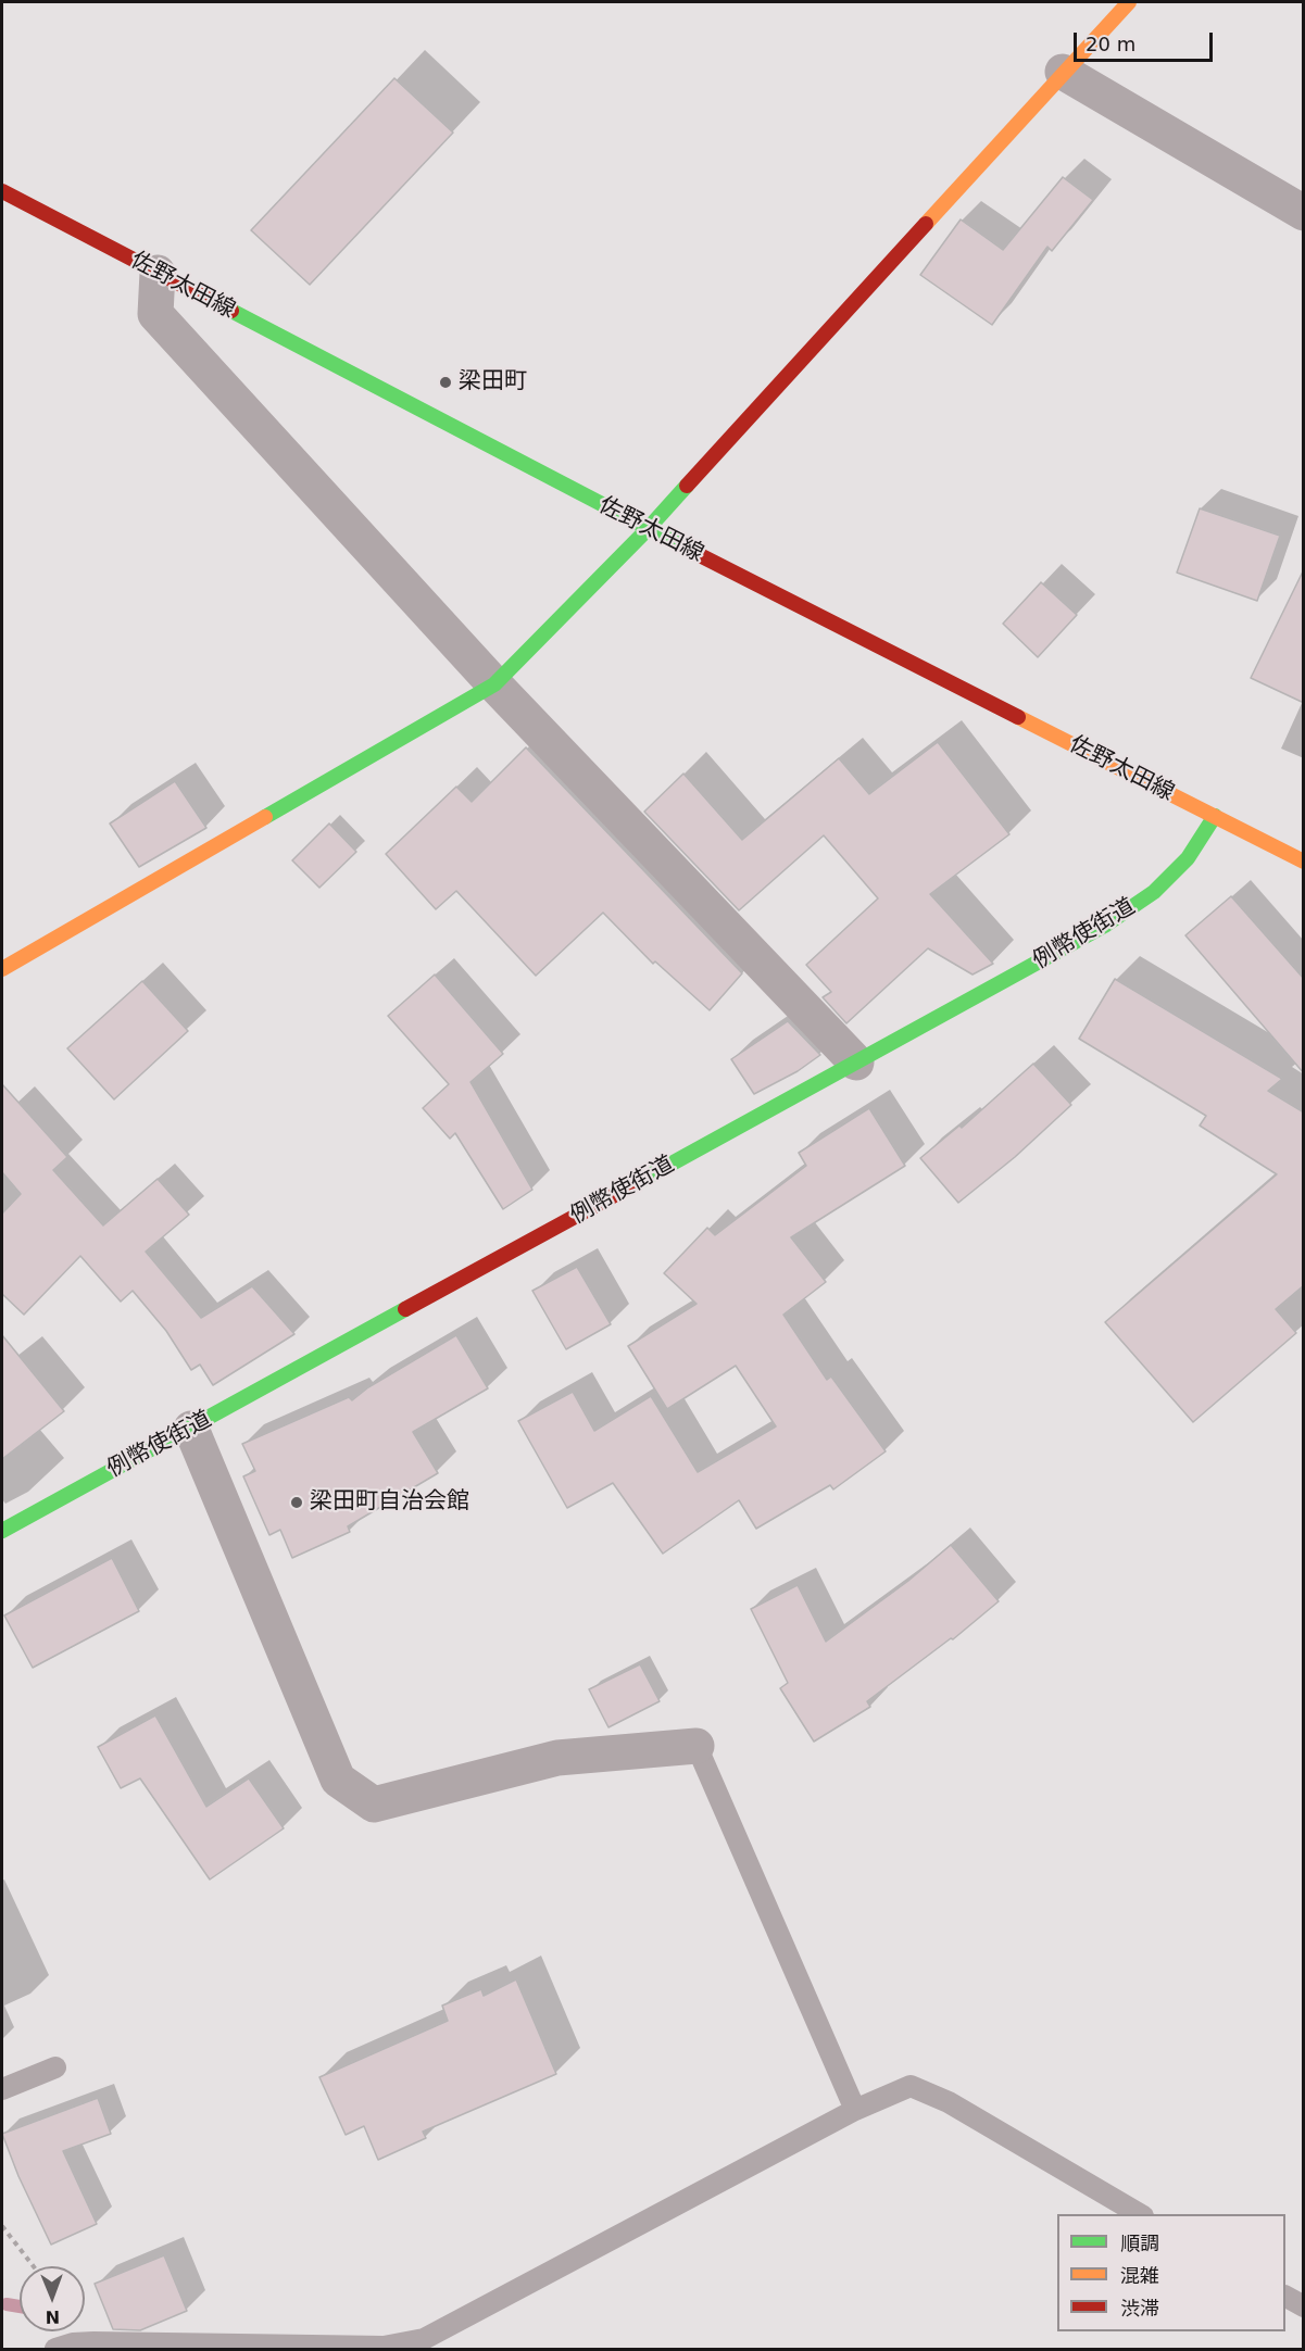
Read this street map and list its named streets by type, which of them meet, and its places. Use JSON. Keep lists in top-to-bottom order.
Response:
{
  "streets": {
    "street": ["佐野太田線", "例幣使街道"]
  },
  "crossings": [
    ["佐野太田線", "例幣使街道"]
  ],
  "places": ["梁田町", "梁田町自治会館"],
  "legend": ["順調", "混雑", "渋滞"],
  "scale_bar": "20 m",
  "north": "bottom"
}
